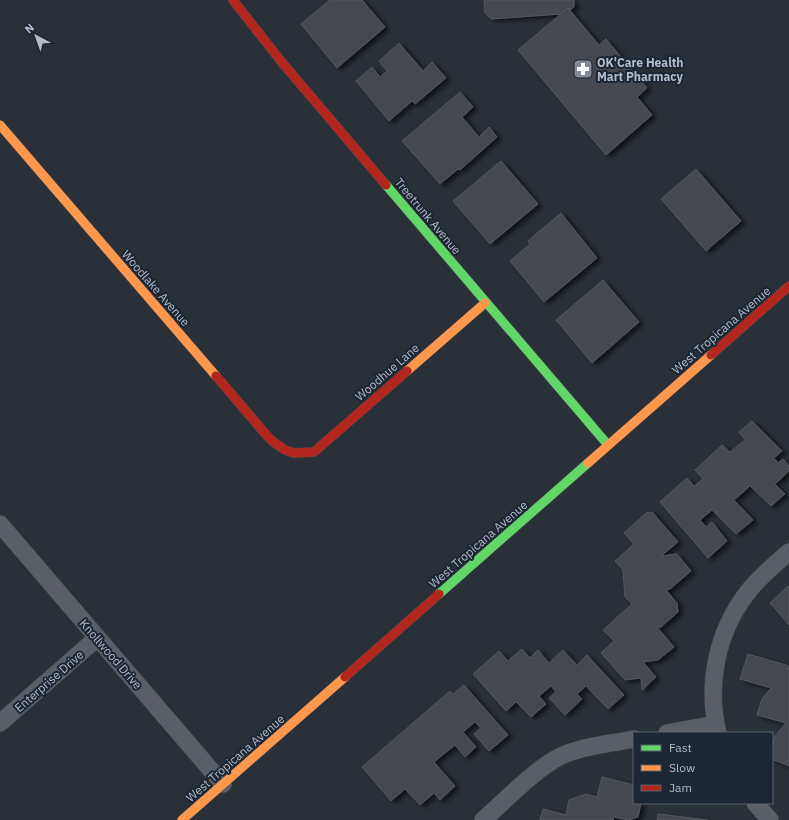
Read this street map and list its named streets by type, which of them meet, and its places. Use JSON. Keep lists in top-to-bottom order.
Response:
{
  "streets": {
    "street": [
      "Treetrunk Avenue",
      "Woodlake Avenue",
      "West Tropicana Avenue",
      "Woodhue Lane",
      "Knollwood Drive",
      "Enterprise Drive"
    ]
  },
  "crossings": [
    ["Treetrunk Avenue", "West Tropicana Avenue"],
    ["Treetrunk Avenue", "Woodhue Lane"],
    ["Woodlake Avenue", "Woodhue Lane"],
    ["West Tropicana Avenue", "Knollwood Drive"],
    ["Knollwood Drive", "Enterprise Drive"]
  ],
  "places": {
    "pharmacy": ["OK'Care Health Mart Pharmacy"]
  },
  "legend": ["Fast", "Slow", "Jam"],
  "north": "top left"
}
